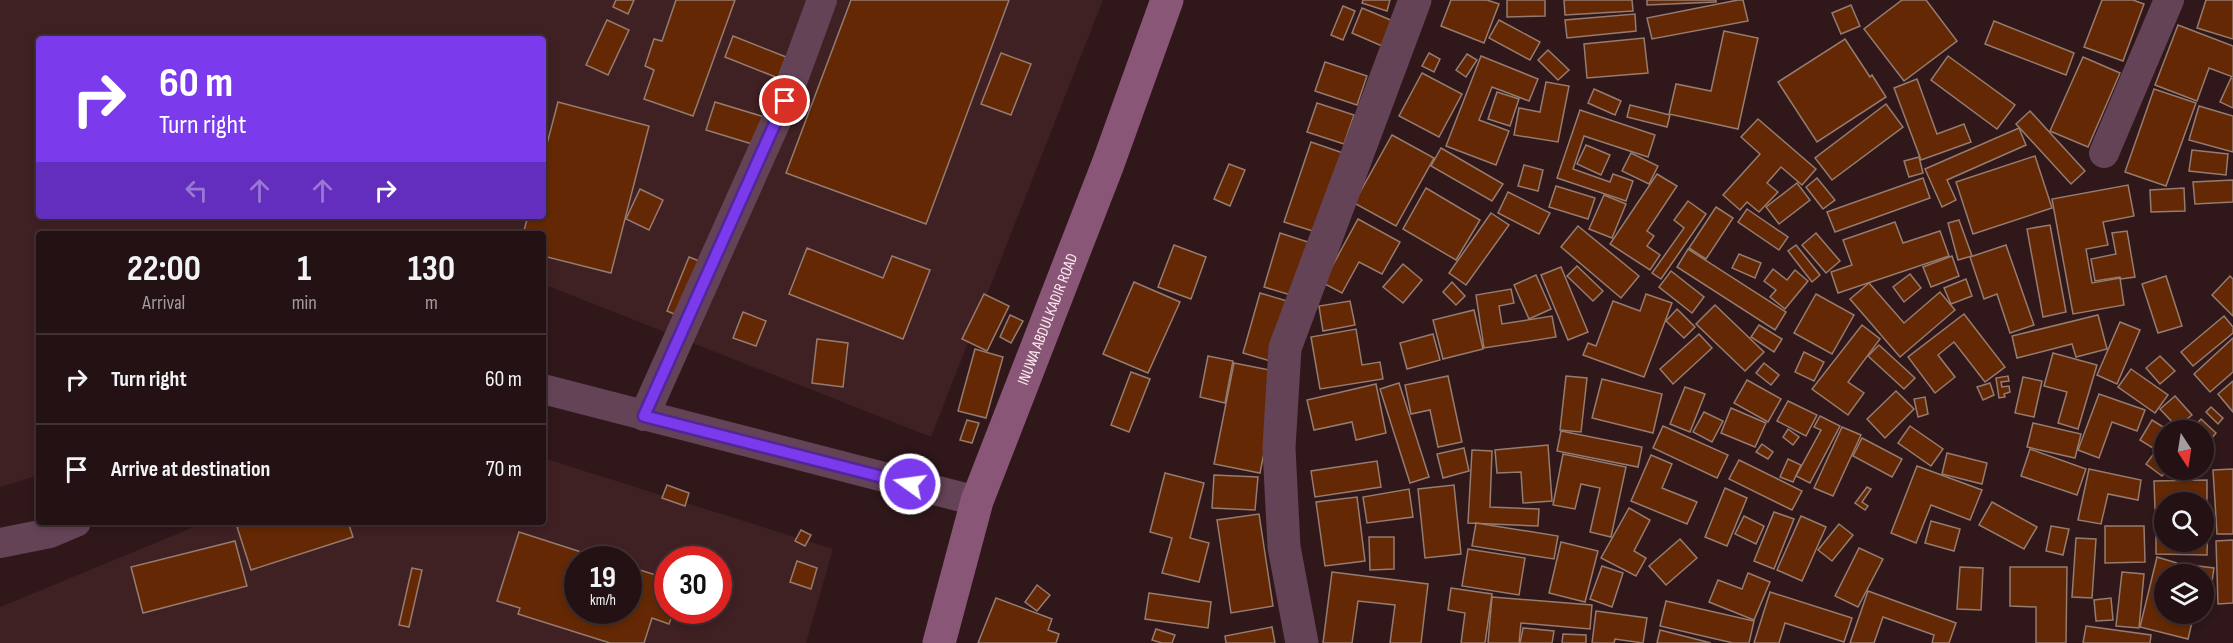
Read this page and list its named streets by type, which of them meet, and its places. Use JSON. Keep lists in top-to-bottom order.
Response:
{
  "streets": {
    "main road": ["INUWA ABDULKADIR ROAD"]
  },
  "north": "bottom",
  "page": {
    "turn": ["60 m", "Turn right"],
    "eta": [
      "22:00",
      "Arrival",
      "1",
      "min",
      "130",
      "m"
    ],
    "list": [
      {
        "name": "Turn right",
        "value": "60 m"
      },
      {
        "name": "Arrive at destination",
        "value": "70 m"
      }
    ],
    "speed": "19 km/h",
    "limit": "30"
  }
}
